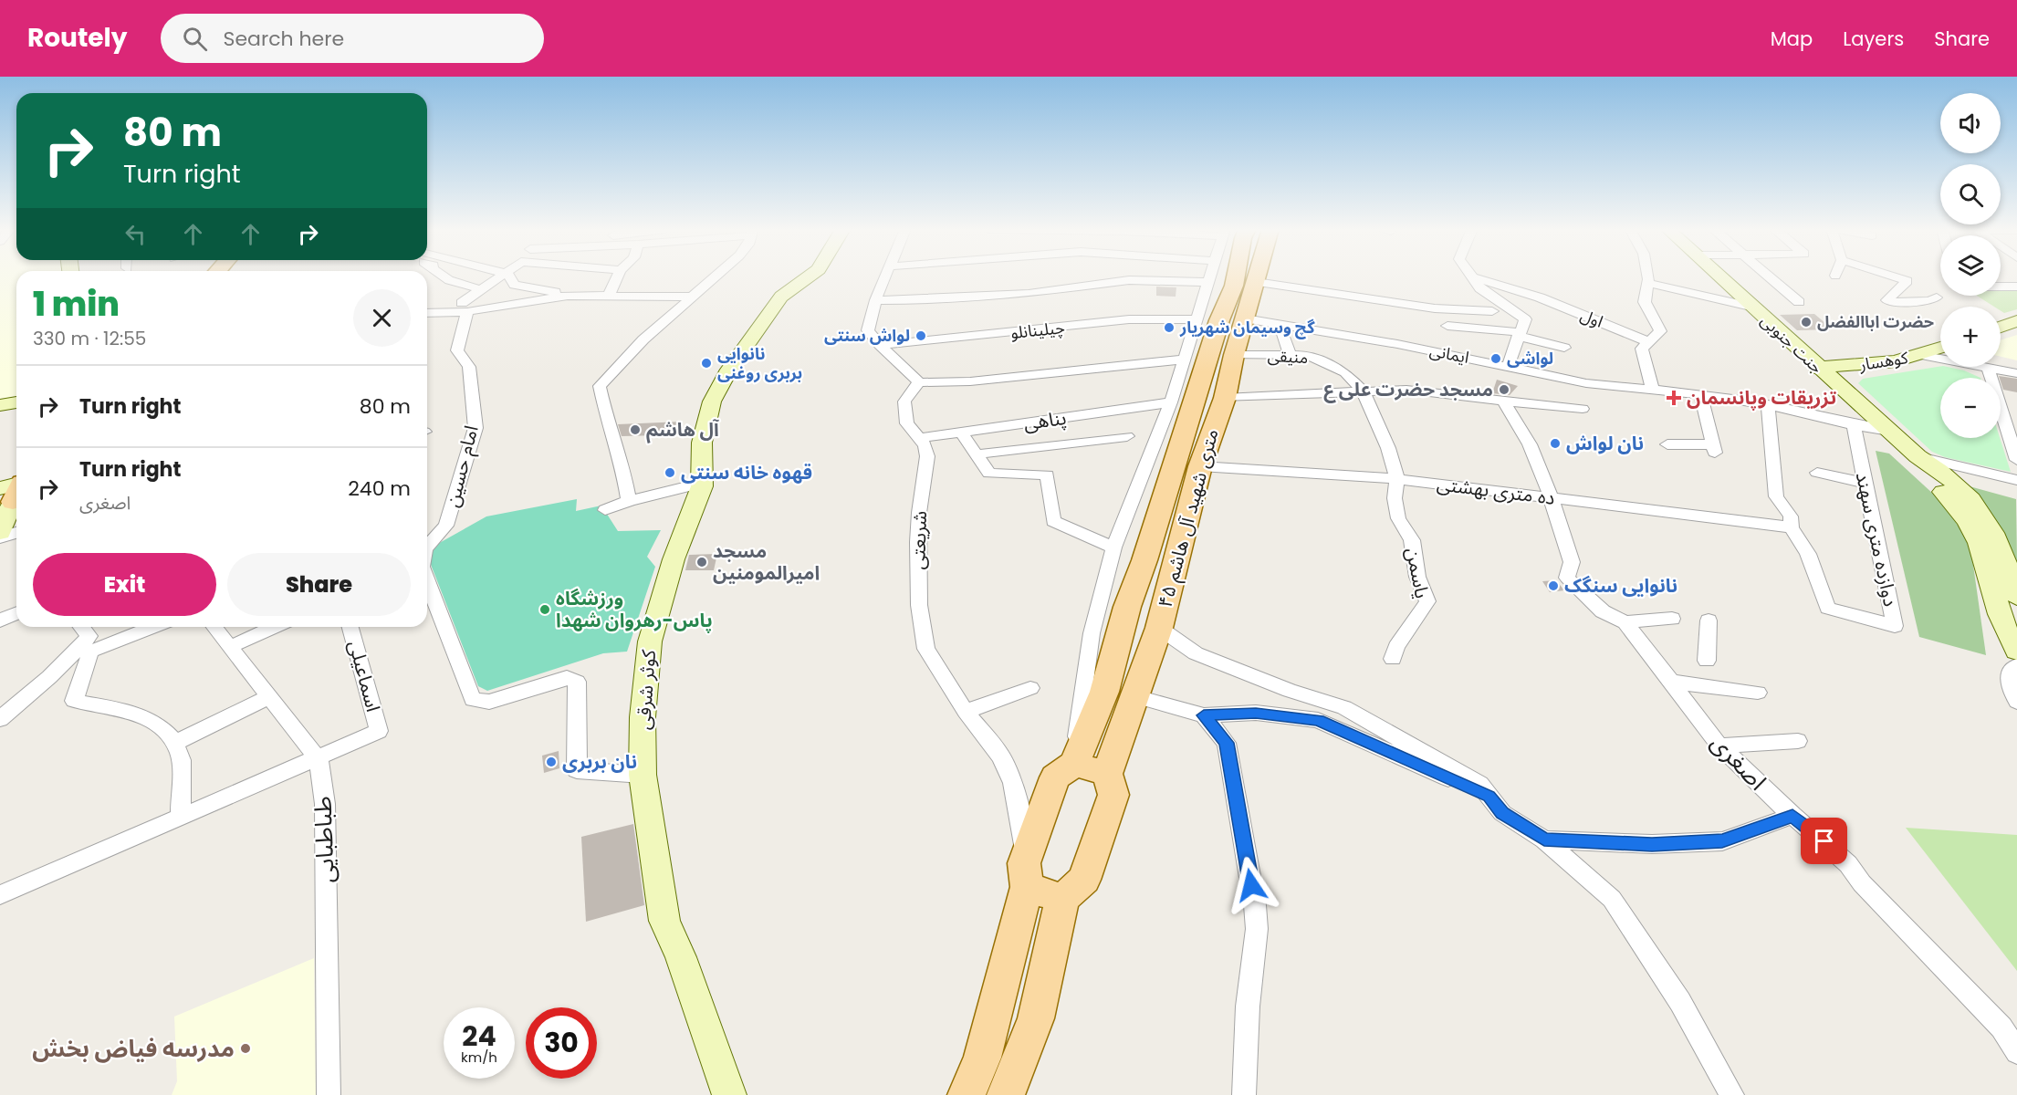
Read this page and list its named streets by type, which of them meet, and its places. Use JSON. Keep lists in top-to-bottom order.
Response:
{
  "streets": {
    "main road": [
      "جنت جنوبی",
      "کوهسار",
      "۴۵ متری شهید آل هاشم",
      "کوثر شرقی"
    ],
    "street": [
      "اول",
      "چیلینانلو",
      "ایمانی",
      "منیقی",
      "پناهی",
      "امام حسین",
      "ده متری بهشتی",
      "دوازده متری سهند",
      "شریعتی",
      "یاسمن",
      "اسماعیلی",
      "اصغری",
      "طباطبایی"
    ]
  },
  "crossings": [
    ["جنت جنوبی", "ایمانی"],
    ["جنت جنوبی", "کوهسار"],
    ["ایمانی", "۴۵ متری شهید آل هاشم"],
    ["ایمانی", "دوازده متری سهند"],
    ["منیقی", "۴۵ متری شهید آل هاشم"],
    ["منیقی", "یاسمن"],
    ["پناهی", "شریعتی"],
    ["امام حسین", "کوثر شرقی"],
    ["ده متری بهشتی", "۴۵ متری شهید آل هاشم"],
    ["ده متری بهشتی", "دوازده متری سهند"],
    ["ده متری بهشتی", "یاسمن"],
    ["ده متری بهشتی", "اصغری"],
    ["اسماعیلی", "طباطبایی"]
  ],
  "places": {
    "other": [
      "حضرت اباالفضل",
      "گچ وسیمان شهریار",
      "لواش سنتی",
      "لواشی",
      "نانوایی بربری روغنی",
      "مسجد حضرت علی ع",
      "آل هاشم",
      "نان لواش",
      "قهوه خانه سنتی",
      "مسجد امیرالمومنین",
      "نانوایی سنگک",
      "ورزشگاه پاس-رهروان شهدا",
      "نان بربری",
      "مدرسه فیاض بخش"
    ],
    "health": ["تزریقات وپانسمان"]
  },
  "page": {
    "header": "Routely",
    "search": "Search here",
    "nav": ["Map", "Layers", "Share"],
    "map_buttons": ["+", "−"],
    "turn": ["80 m", "Turn right"],
    "heading": ["1 min", "330 m · 12:55"],
    "list": [
      {
        "name": "Turn right",
        "value": "80 m"
      },
      {
        "name": "Turn right",
        "note": "اصغری",
        "value": "240 m"
      }
    ],
    "buttons": ["Exit", "Share"],
    "speed": "24 km/h",
    "limit": "30"
  }
}
